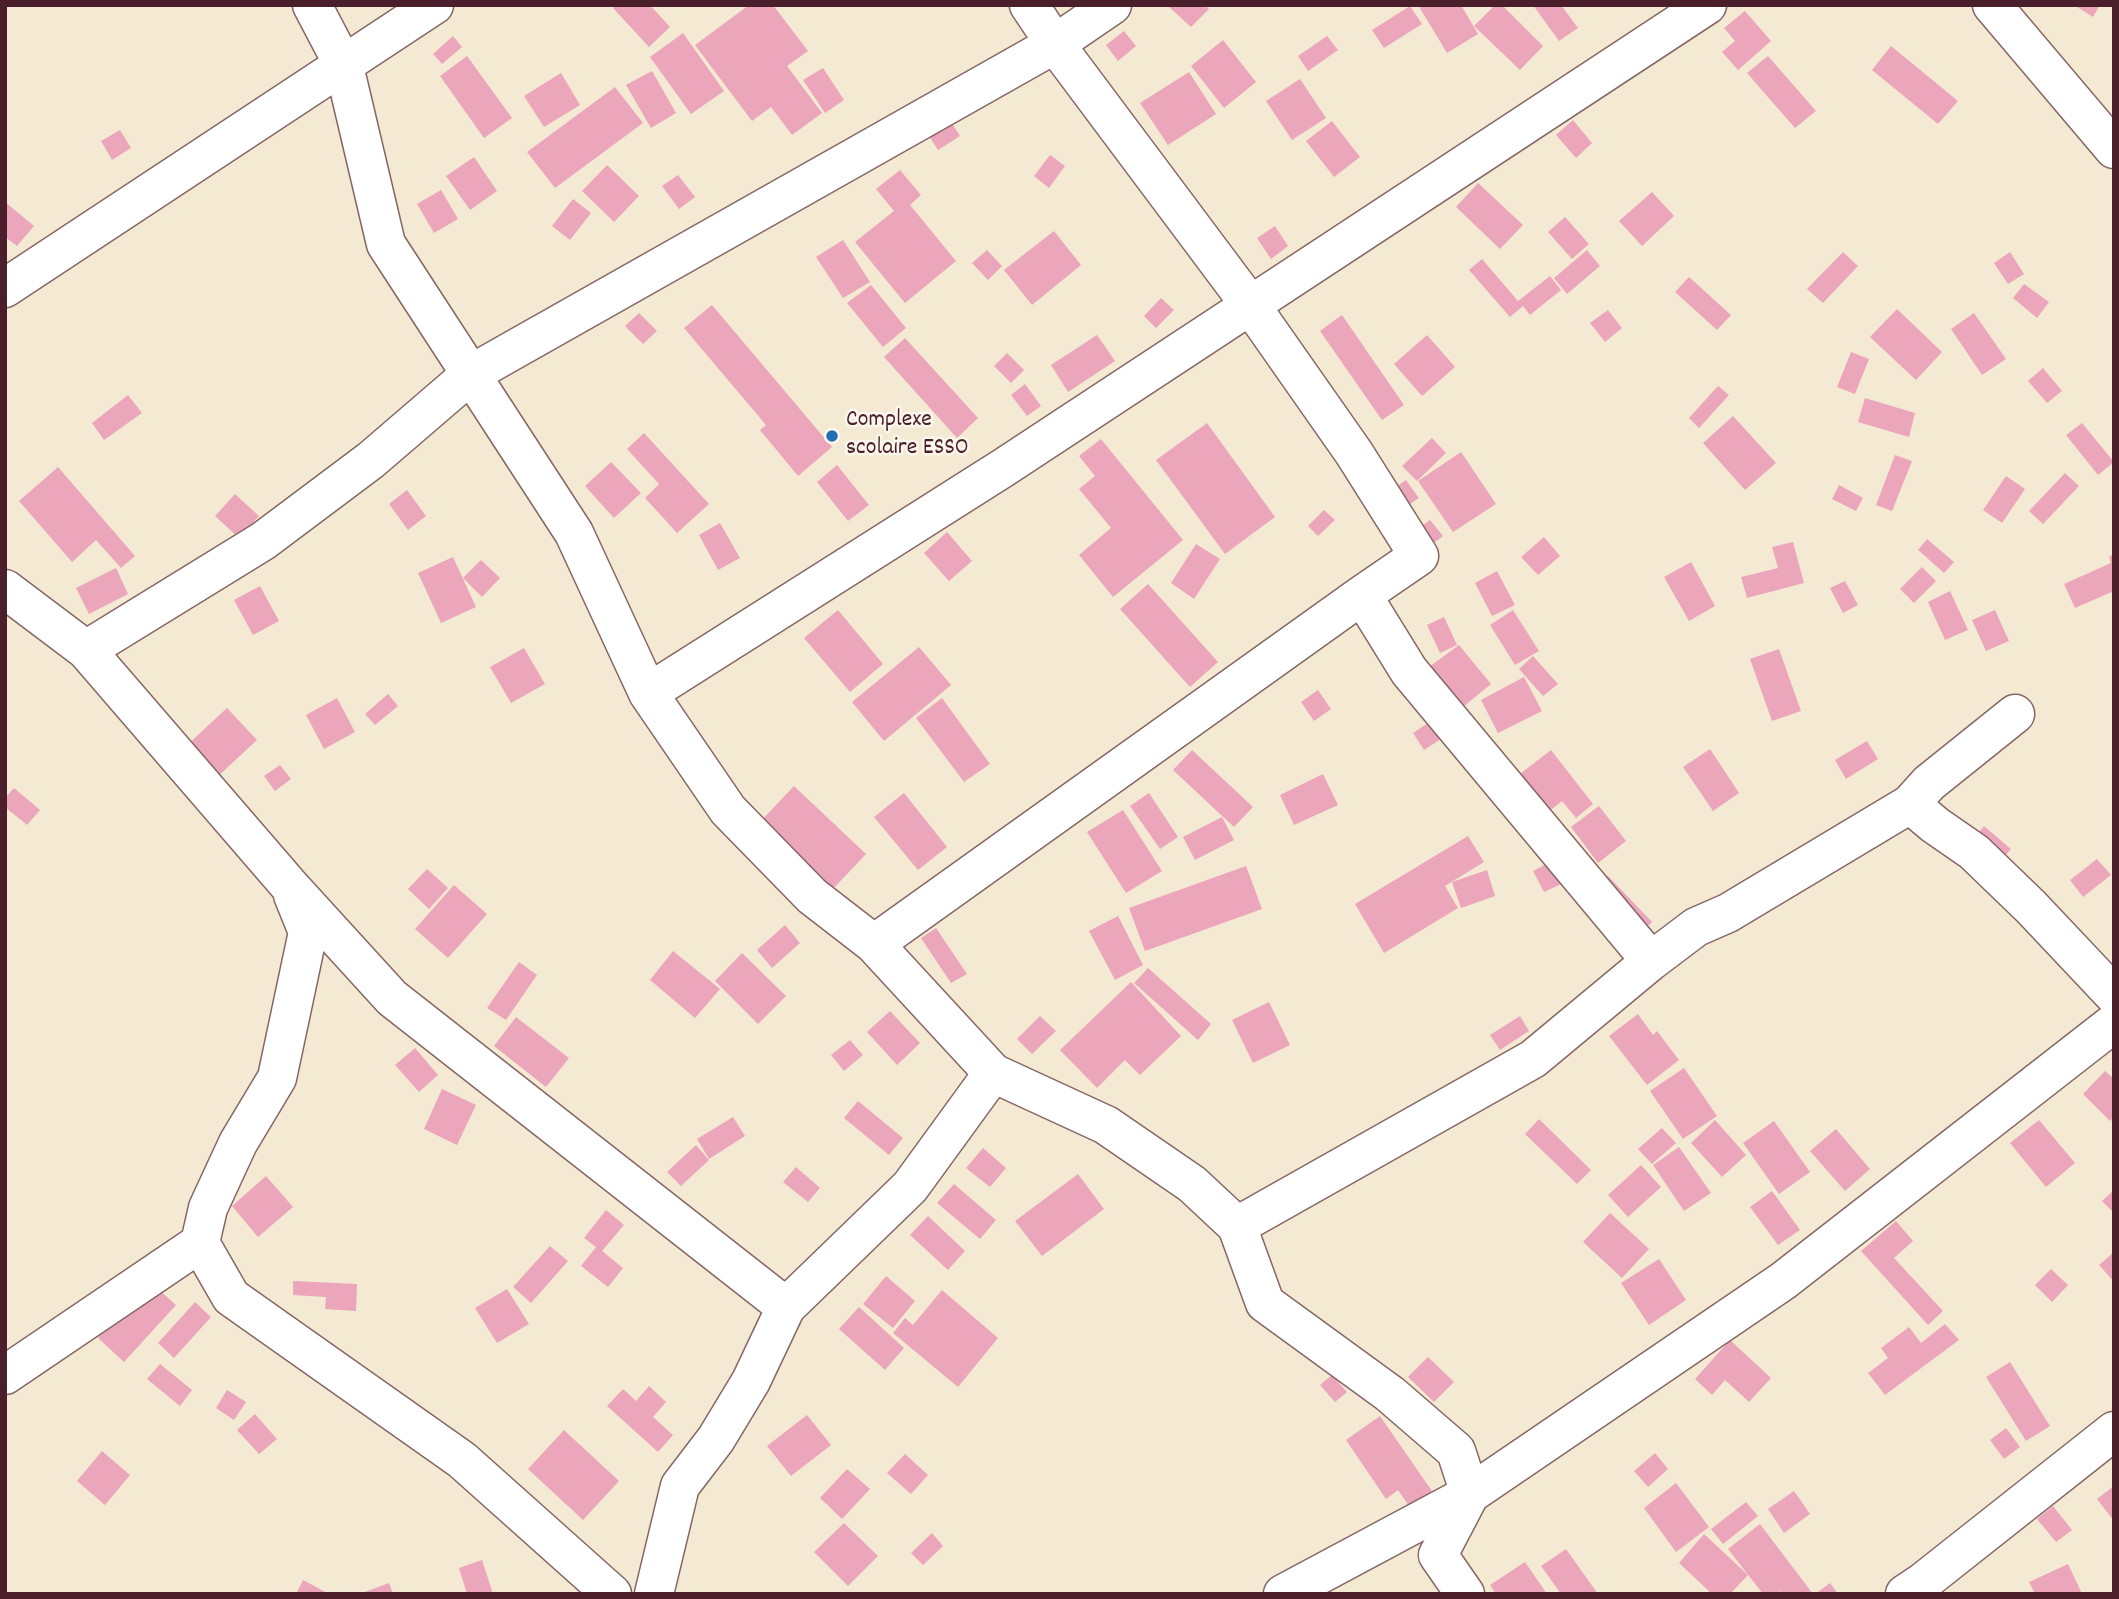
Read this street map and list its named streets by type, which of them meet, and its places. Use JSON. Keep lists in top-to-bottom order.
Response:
{
  "places": ["Complexe scolaire ESSO"]
}
